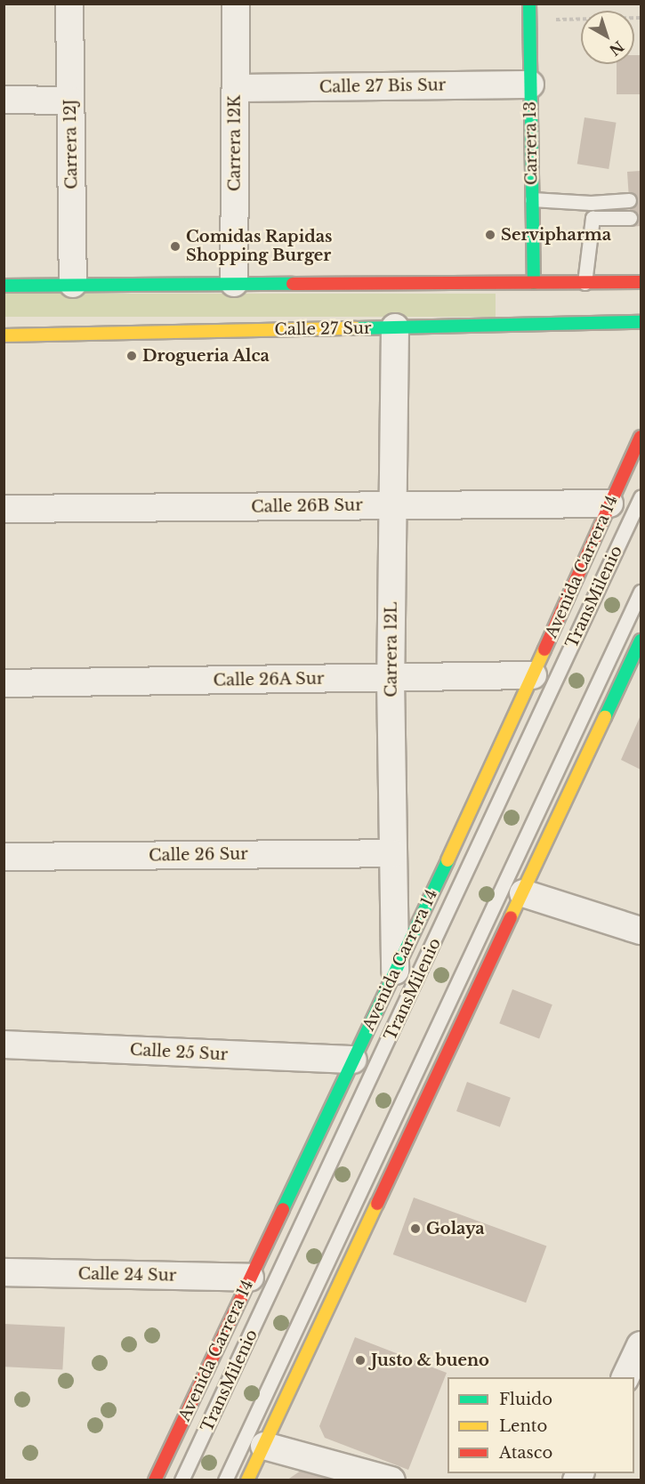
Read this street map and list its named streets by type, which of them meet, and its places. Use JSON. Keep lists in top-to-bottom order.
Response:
{
  "streets": {
    "main road": ["Carrera 13", "Calle 27 Sur", "Avenida Carrera 14"],
    "street": [
      "Calle 27 Bis Sur",
      "Carrera 12K",
      "Carrera 12J",
      "Calle 26B Sur",
      "Carrera 12L",
      "Calle 26A Sur",
      "Calle 26 Sur",
      "Calle 25 Sur",
      "Calle 24 Sur"
    ],
    "lane": ["TransMilenio"]
  },
  "crossings": [
    ["Calle 27 Bis Sur", "Carrera 12K"],
    ["Calle 27 Bis Sur", "Carrera 13"],
    ["Calle 27 Sur", "Carrera 12L"],
    ["Calle 26B Sur", "Avenida Carrera 14"],
    ["Calle 26B Sur", "Carrera 12L"],
    ["Avenida Carrera 14", "Carrera 12L"],
    ["Avenida Carrera 14", "Calle 26A Sur"],
    ["Avenida Carrera 14", "Calle 25 Sur"],
    ["Avenida Carrera 14", "Calle 24 Sur"],
    ["Carrera 12L", "Calle 26A Sur"],
    ["Carrera 12L", "Calle 26 Sur"]
  ],
  "places": [
    "Servipharma",
    "Comidas Rapidas Shopping Burger",
    "Drogueria Alca",
    "Golaya",
    "Justo & bueno"
  ],
  "legend": ["Fluido", "Lento", "Atasco"],
  "north": "bottom right"
}
